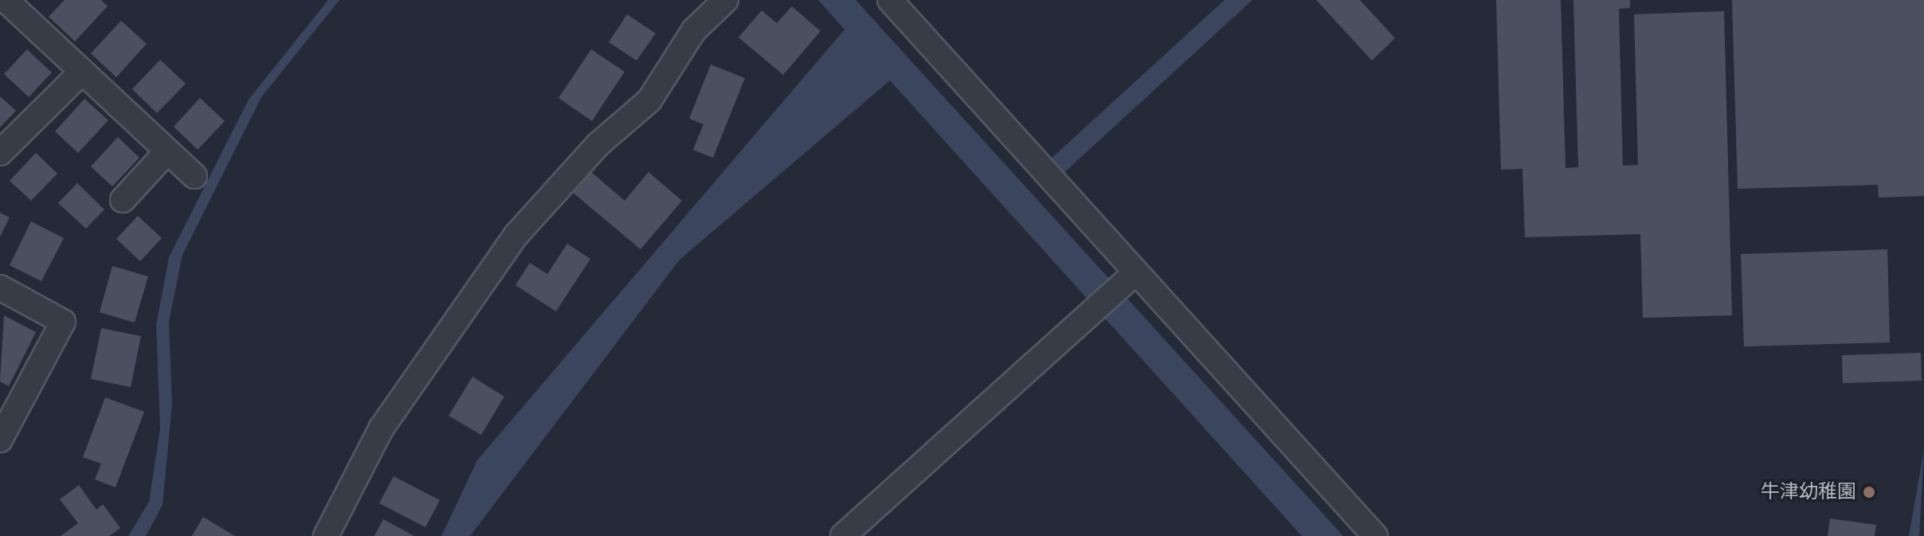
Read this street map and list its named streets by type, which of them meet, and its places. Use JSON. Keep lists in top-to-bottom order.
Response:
{
  "places": ["牛津幼稚園"]
}
